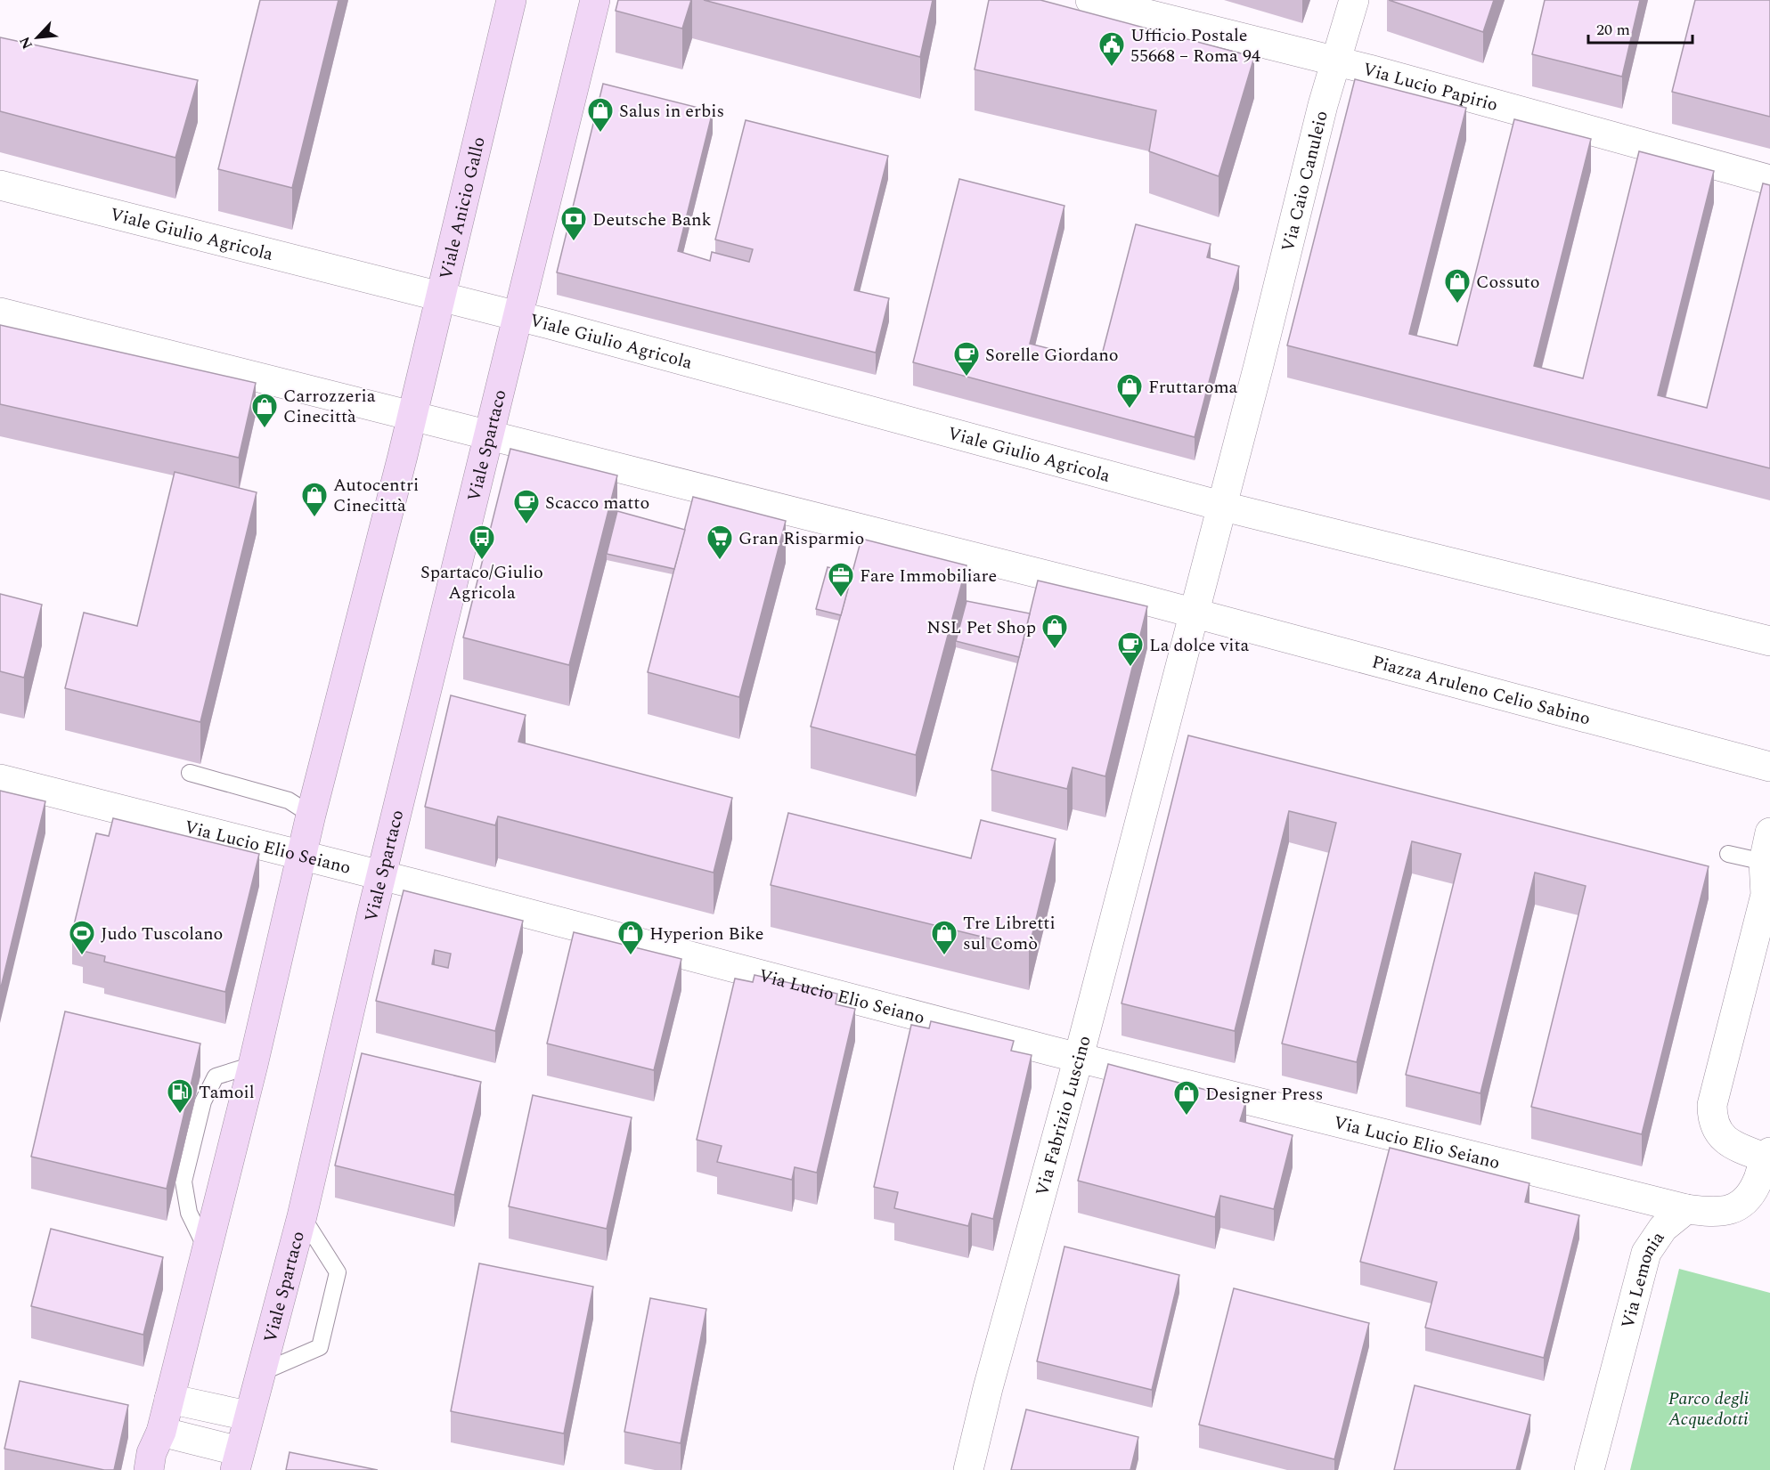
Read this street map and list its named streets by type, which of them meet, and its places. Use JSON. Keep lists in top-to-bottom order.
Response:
{
  "streets": {
    "street": [
      "Via Lucio Papirio",
      "Via Caio Canuleio",
      "Viale Anicio Gallo",
      "Viale Giulio Agricola",
      "Viale Spartaco",
      "Piazza Aruleno Celio Sabino",
      "Via Lucio Elio Seiano",
      "Via Fabrizio Luscino",
      "Via Lemonia"
    ]
  },
  "crossings": [
    ["Via Lucio Papirio", "Via Caio Canuleio"],
    ["Via Caio Canuleio", "Viale Giulio Agricola"],
    ["Viale Anicio Gallo", "Viale Giulio Agricola"],
    ["Viale Giulio Agricola", "Viale Spartaco"],
    ["Viale Spartaco", "Via Lucio Elio Seiano"],
    ["Piazza Aruleno Celio Sabino", "Via Fabrizio Luscino"],
    ["Via Lucio Elio Seiano", "Via Fabrizio Luscino"],
    ["Via Lucio Elio Seiano", "Via Lemonia"]
  ],
  "parks": ["Parco degli Acquedotti"],
  "places": {
    "public building": ["Ufficio Postale 55668 – Roma 94"],
    "shop": [
      "Salus in erbis",
      "Cossuto",
      "Fruttaroma",
      "Carrozzeria Cinecittà",
      "Autocentri Cinecittà",
      "NSL Pet Shop",
      "Hyperion Bike",
      "Tre Libretti sul Comò",
      "Designer Press"
    ],
    "bank": ["Deutsche Bank"],
    "cafe": ["Sorelle Giordano", "Scacco matto", "La dolce vita"],
    "bus stop": ["Spartaco/Giulio Agricola"],
    "supermarket": ["Gran Risparmio"],
    "office": ["Fare Immobiliare"],
    "sports": ["Judo Tuscolano"],
    "fuel station": ["Tamoil"]
  },
  "scale_bar": "20 m",
  "north": "bottom left"
}
